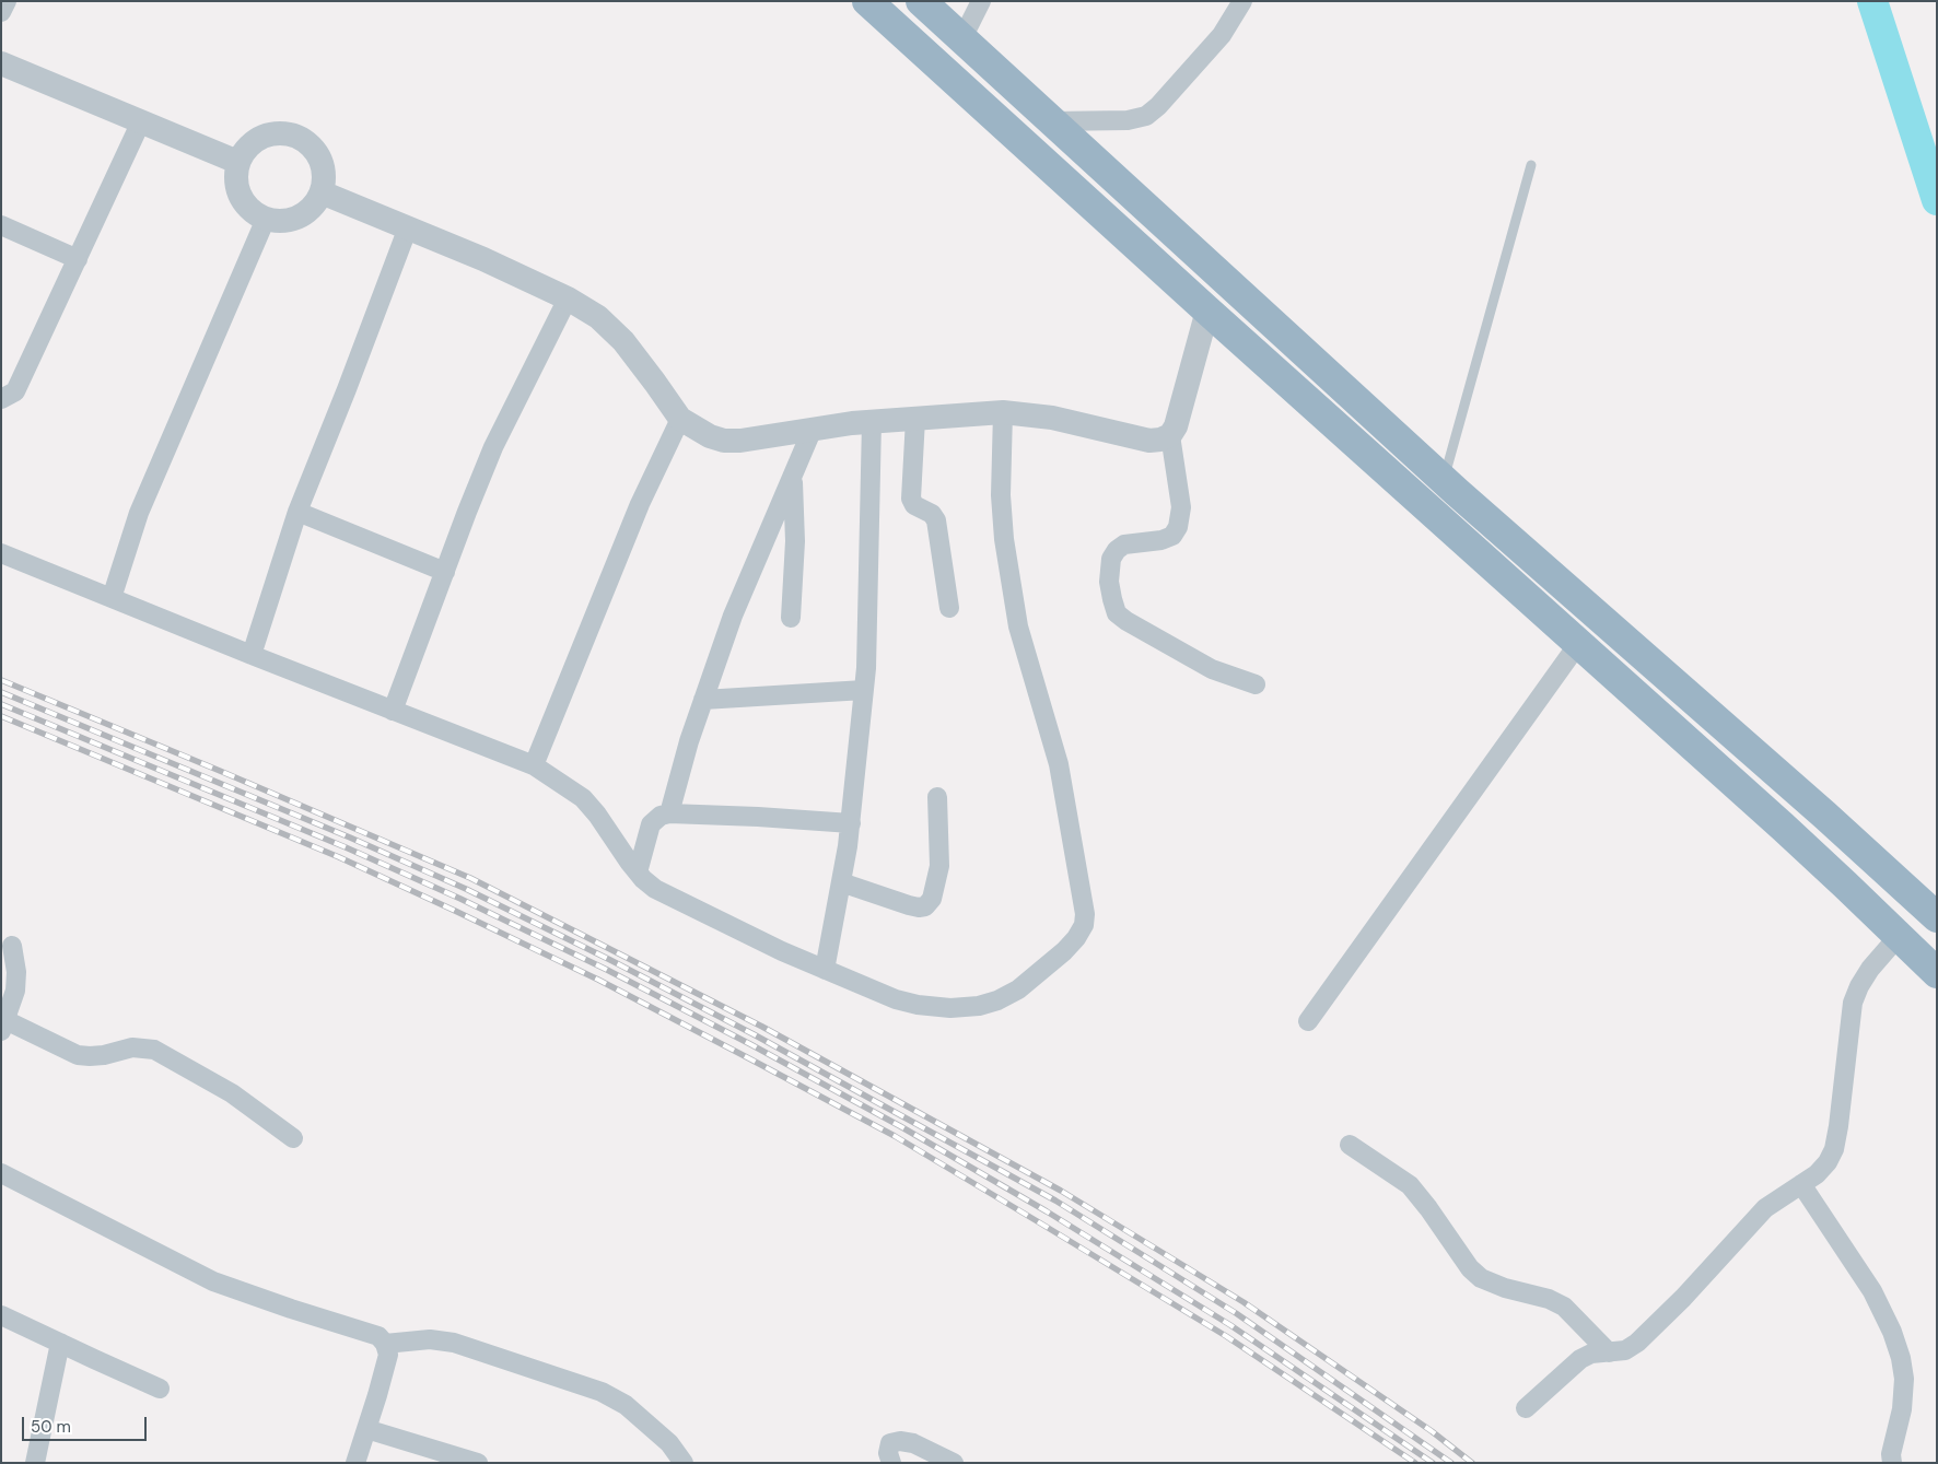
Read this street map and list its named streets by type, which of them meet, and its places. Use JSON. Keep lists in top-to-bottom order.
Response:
{
  "scale_bar": "50 m"
}
